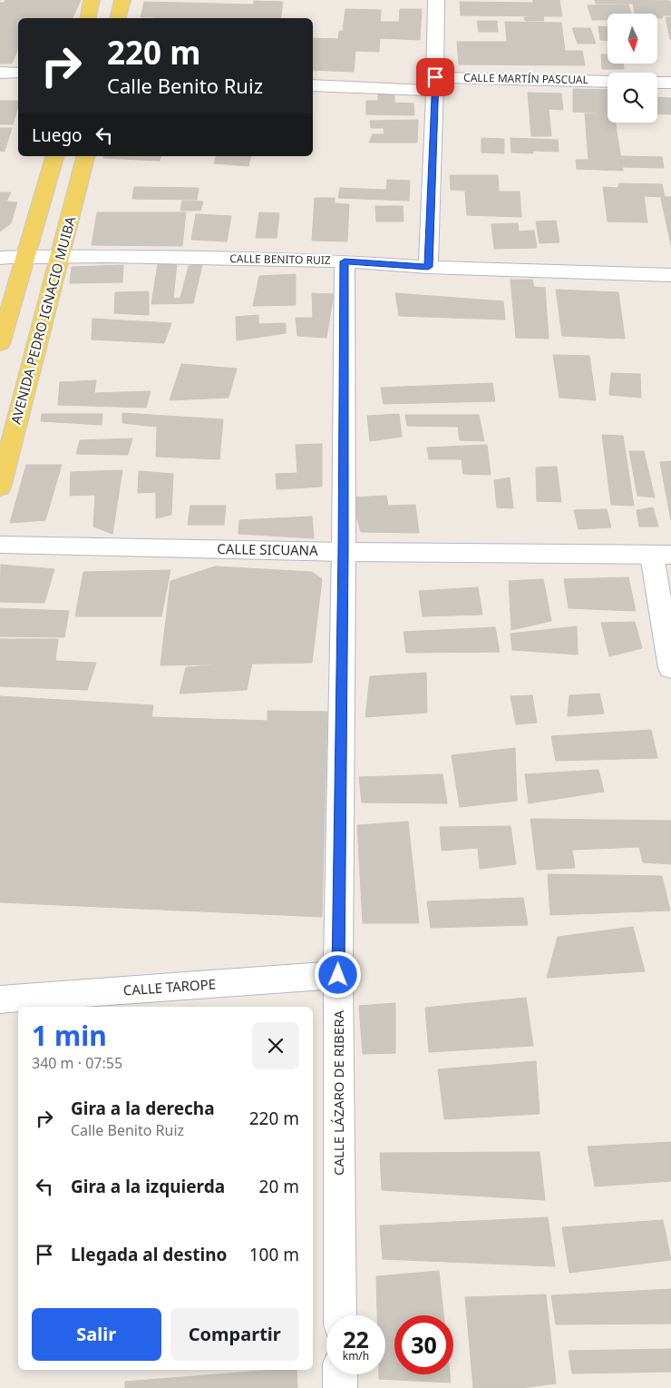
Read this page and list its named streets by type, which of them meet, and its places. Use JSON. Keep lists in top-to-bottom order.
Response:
{
  "streets": {
    "main road": ["AVENIDA PEDRO IGNACIO MUIBA"],
    "street": [
      "CALLE MARTÍN PASCUAL",
      "CALLE BENITO RUIZ",
      "CALLE SICUANA",
      "CALLE TAROPE",
      "CALLE LÁZARO DE RIBERA"
    ]
  },
  "crossings": [
    ["CALLE BENITO RUIZ", "AVENIDA PEDRO IGNACIO MUIBA"],
    ["CALLE BENITO RUIZ", "CALLE LÁZARO DE RIBERA"],
    ["CALLE SICUANA", "CALLE LÁZARO DE RIBERA"],
    ["CALLE TAROPE", "CALLE LÁZARO DE RIBERA"]
  ],
  "north": "bottom",
  "page": {
    "turn": ["220 m", "Calle Benito Ruiz"],
    "then": "Luego",
    "heading": ["1 min", "340 m · 07:55"],
    "list": [
      {
        "name": "Gira a la derecha",
        "note": "Calle Benito Ruiz",
        "value": "220 m"
      },
      {
        "name": "Gira a la izquierda",
        "value": "20 m"
      },
      {
        "name": "Llegada al destino",
        "value": "100 m"
      }
    ],
    "buttons": ["Salir", "Compartir"],
    "speed": "22 km/h",
    "limit": "30"
  }
}
